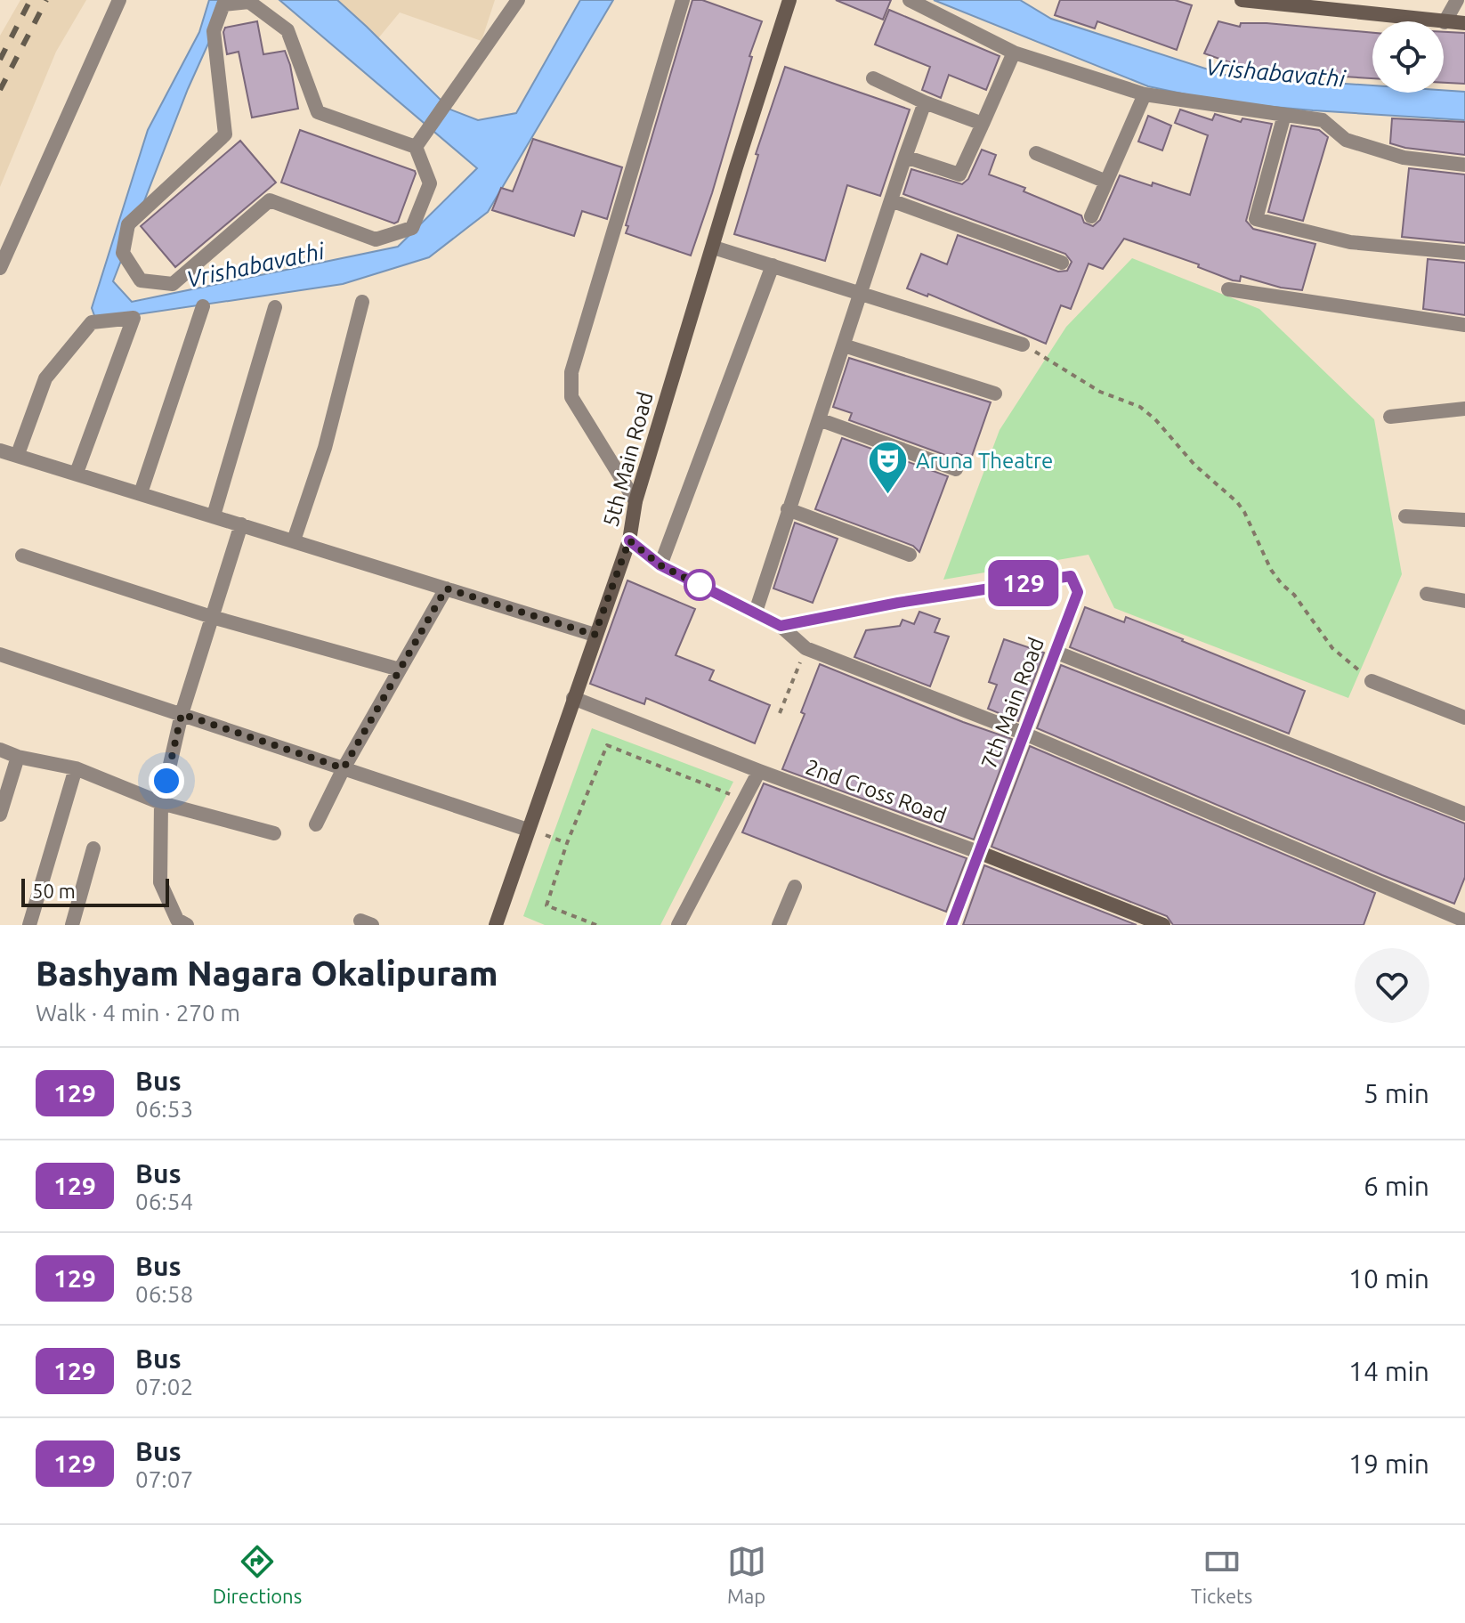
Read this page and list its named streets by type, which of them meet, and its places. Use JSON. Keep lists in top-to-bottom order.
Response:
{
  "streets": {
    "street": ["5th Main Road", "7th Main Road", "2nd Cross Road"]
  },
  "crossings": [
    ["5th Main Road", "2nd Cross Road"],
    ["7th Main Road", "2nd Cross Road"]
  ],
  "water": ["Vrishabavathi"],
  "places": {
    "theatre": ["Aruna Theatre"]
  },
  "lines": ["bus line 129"],
  "scale_bar": "50 m",
  "page": {
    "on_map": "129",
    "scale": "50 m",
    "heading": ["Bashyam Nagara Okalipuram", "Walk · 4 min · 270 m"],
    "list": [
      {
        "mark": "129",
        "name": "Bus",
        "note": "06:53",
        "value": "5 min"
      },
      {
        "mark": "129",
        "name": "Bus",
        "note": "06:54",
        "value": "6 min"
      },
      {
        "mark": "129",
        "name": "Bus",
        "note": "06:58",
        "value": "10 min"
      },
      {
        "mark": "129",
        "name": "Bus",
        "note": "07:02",
        "value": "14 min"
      },
      {
        "mark": "129",
        "name": "Bus",
        "note": "07:07",
        "value": "19 min"
      }
    ],
    "tabs": ["Directions", "Map", "Tickets"]
  }
}
